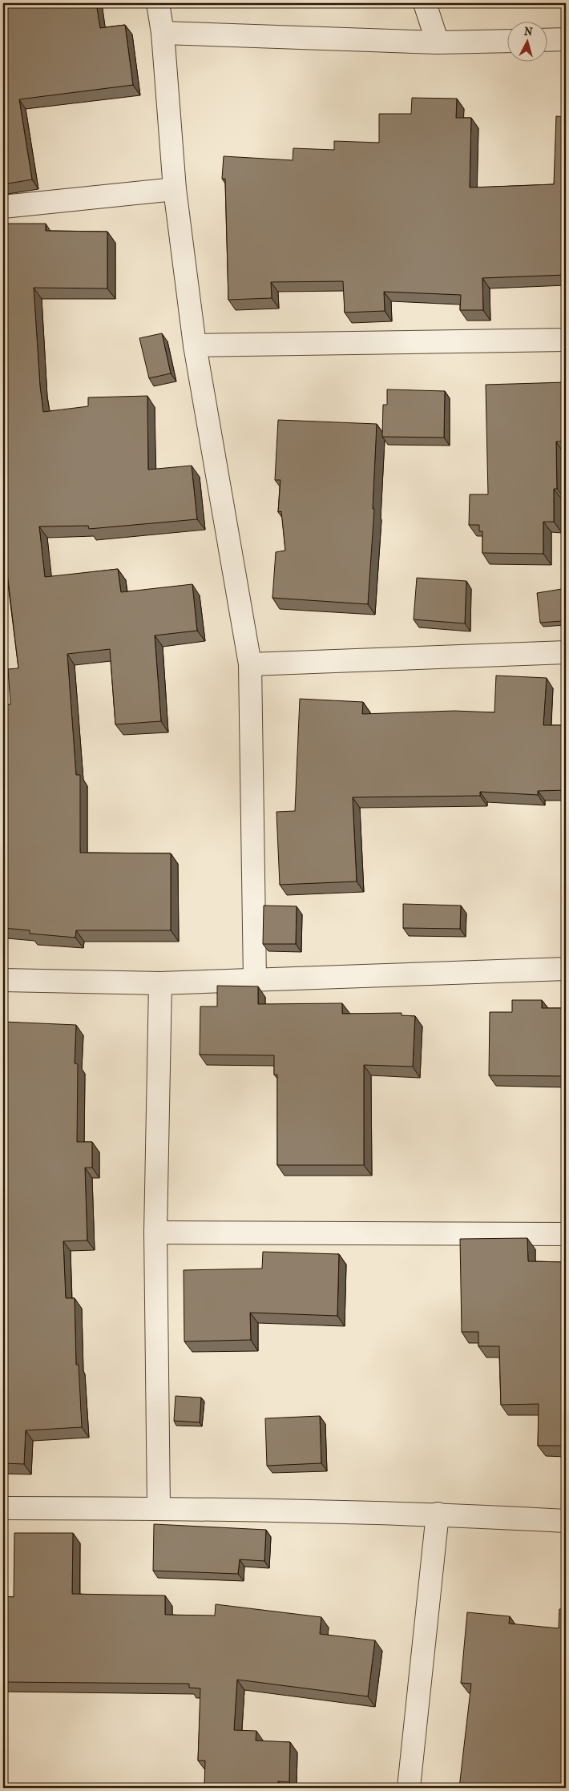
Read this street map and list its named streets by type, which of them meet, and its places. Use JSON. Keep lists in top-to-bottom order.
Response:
{
  "north": "top"
}
